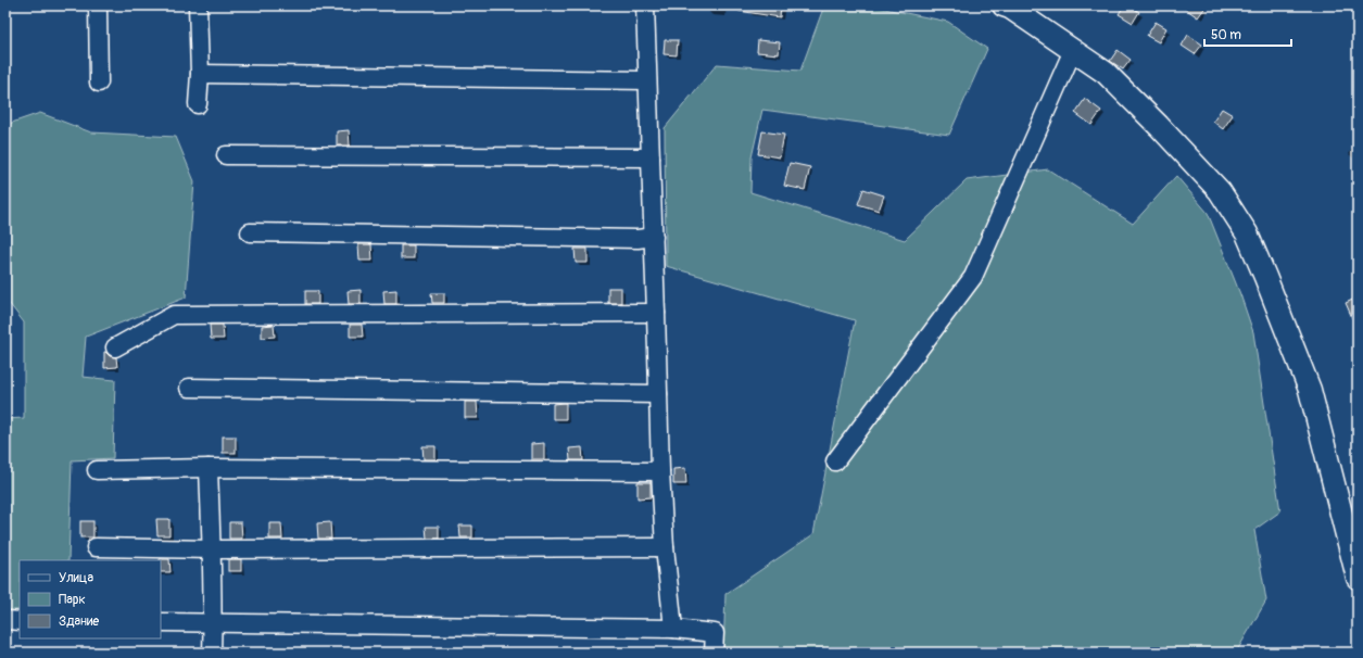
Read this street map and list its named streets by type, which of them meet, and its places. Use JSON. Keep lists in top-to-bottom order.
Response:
{
  "legend": ["Улица", "Парк", "Здание"],
  "scale_bar": "50 m"
}
